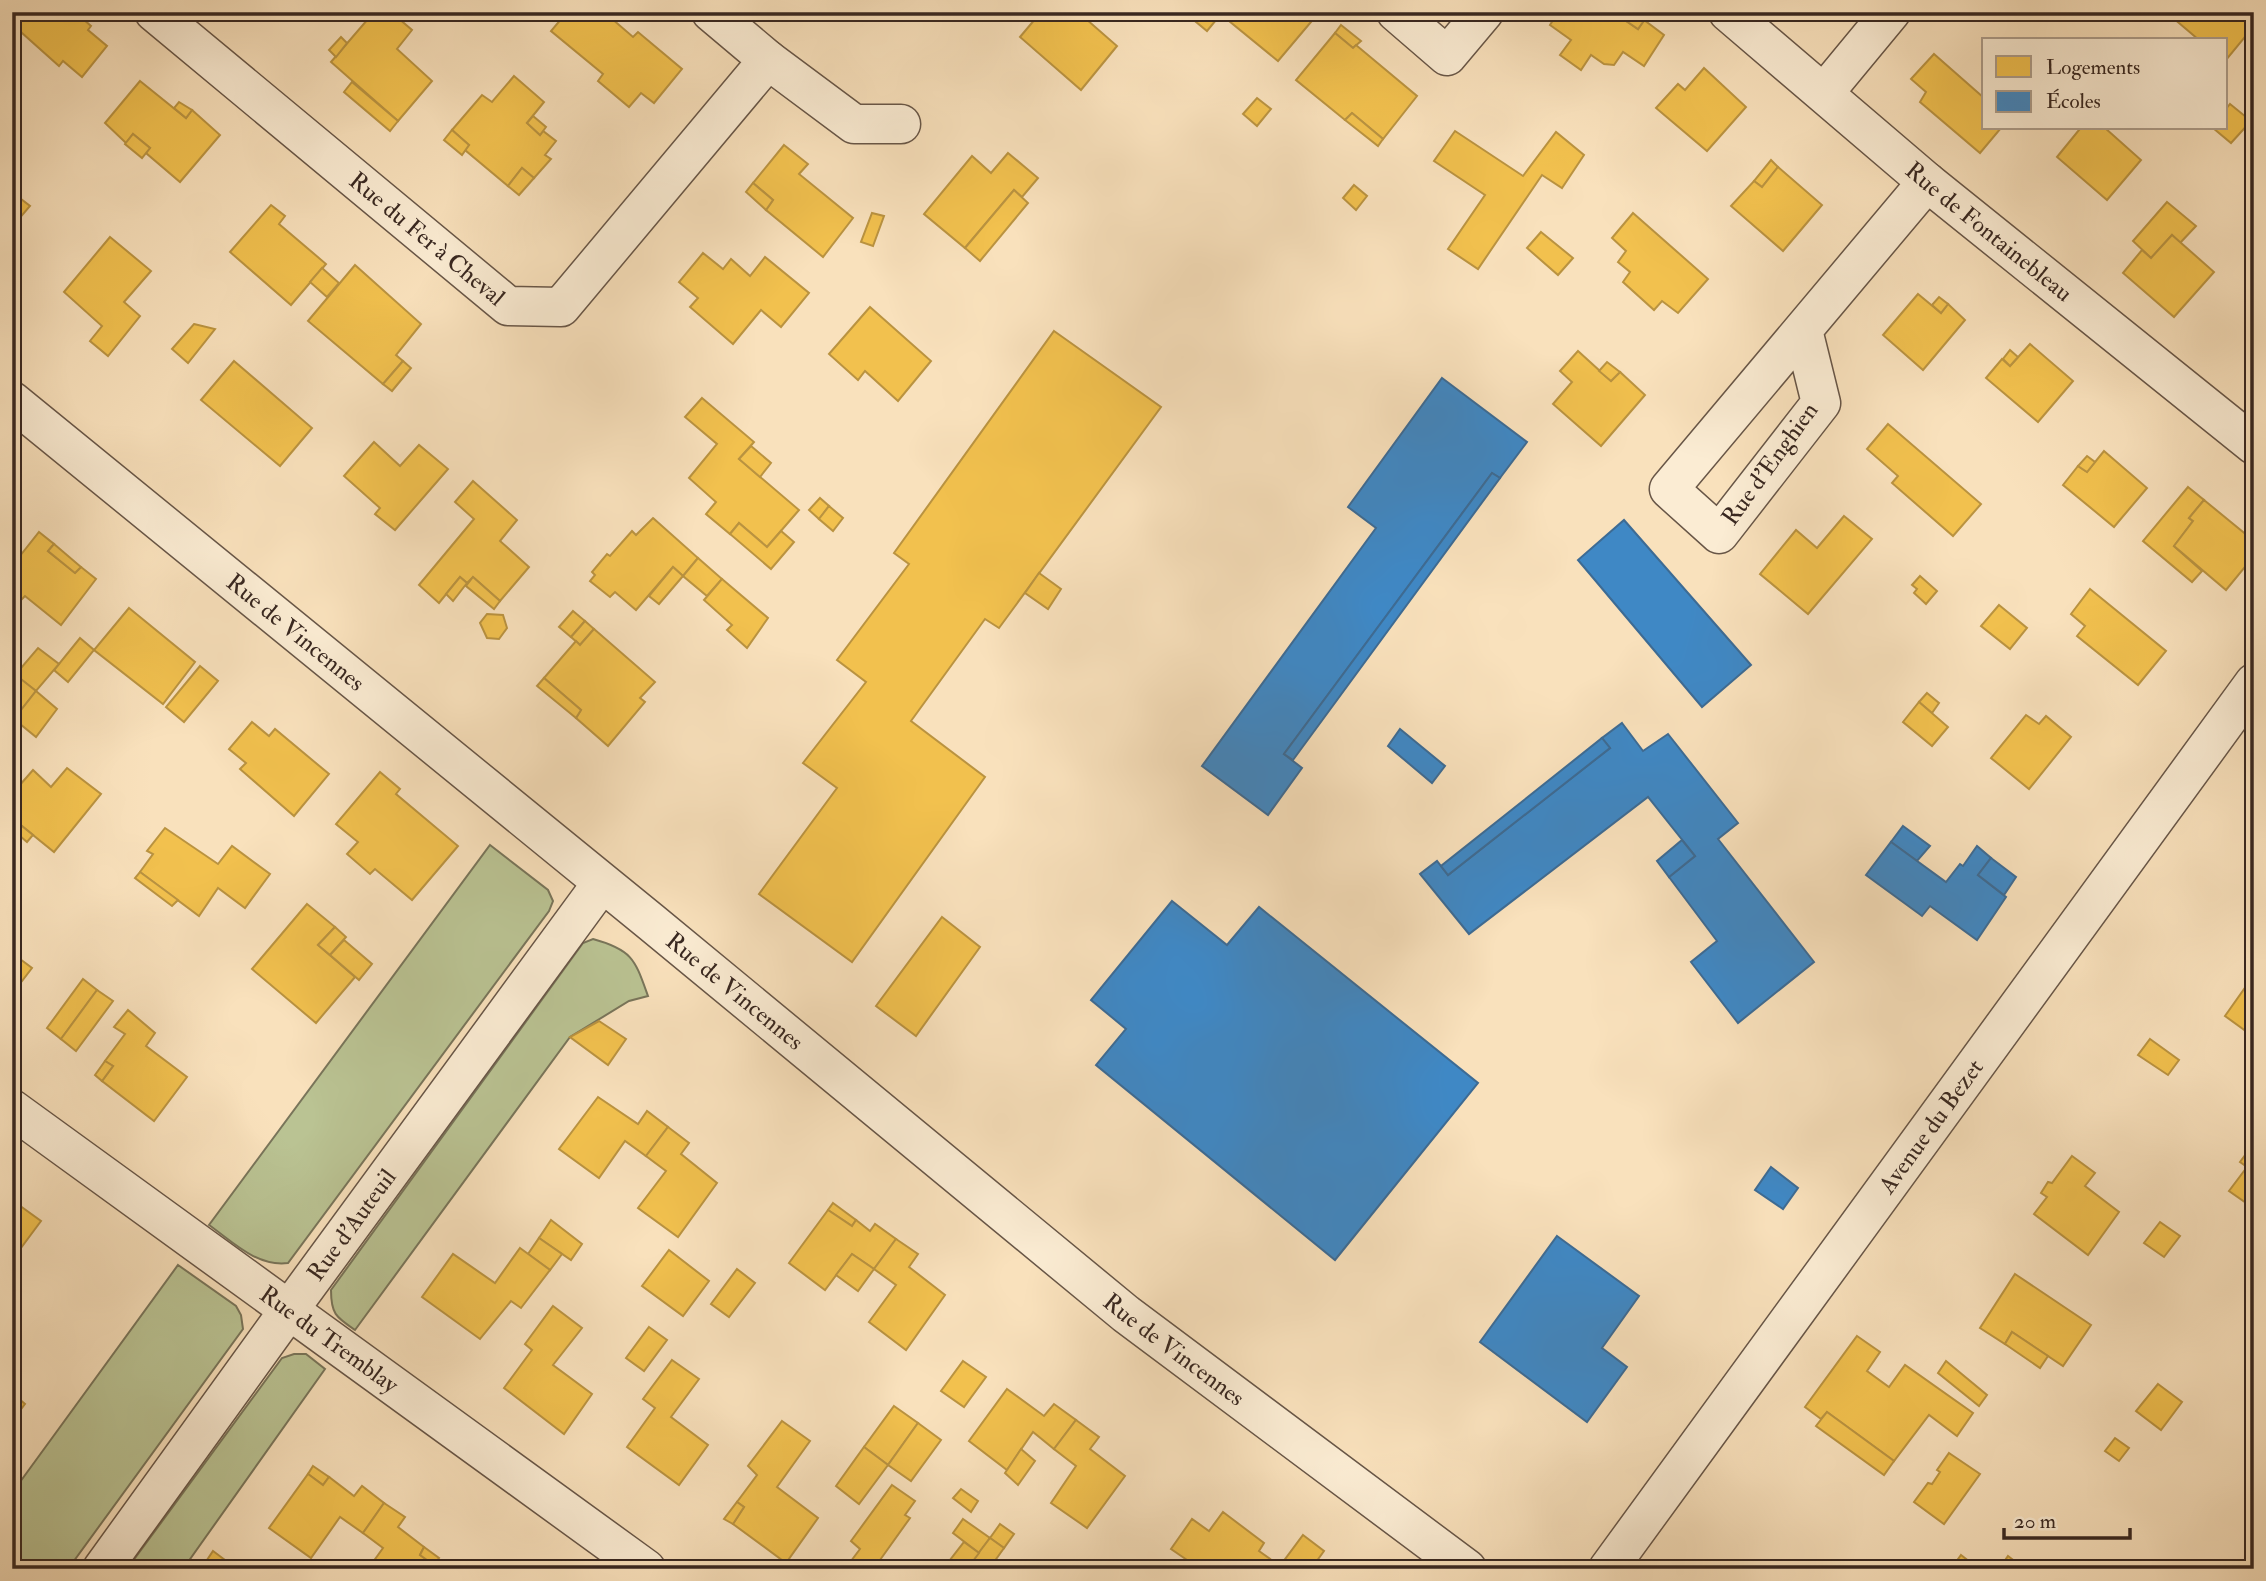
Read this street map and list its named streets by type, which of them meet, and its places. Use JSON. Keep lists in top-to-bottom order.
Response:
{
  "streets": {
    "street": [
      "Rue de Fontainebleau",
      "Rue du Fer à Cheval",
      "Rue d'Enghien",
      "Rue de Vincennes",
      "Avenue du Bezet",
      "Rue d'Auteuil",
      "Rue du Tremblay"
    ]
  },
  "crossings": [
    ["Rue de Fontainebleau", "Rue d'Enghien"],
    ["Rue de Vincennes", "Rue d'Auteuil"],
    ["Rue d'Auteuil", "Rue du Tremblay"]
  ],
  "legend": ["Logements", "Écoles"],
  "scale_bar": "20 m"
}
